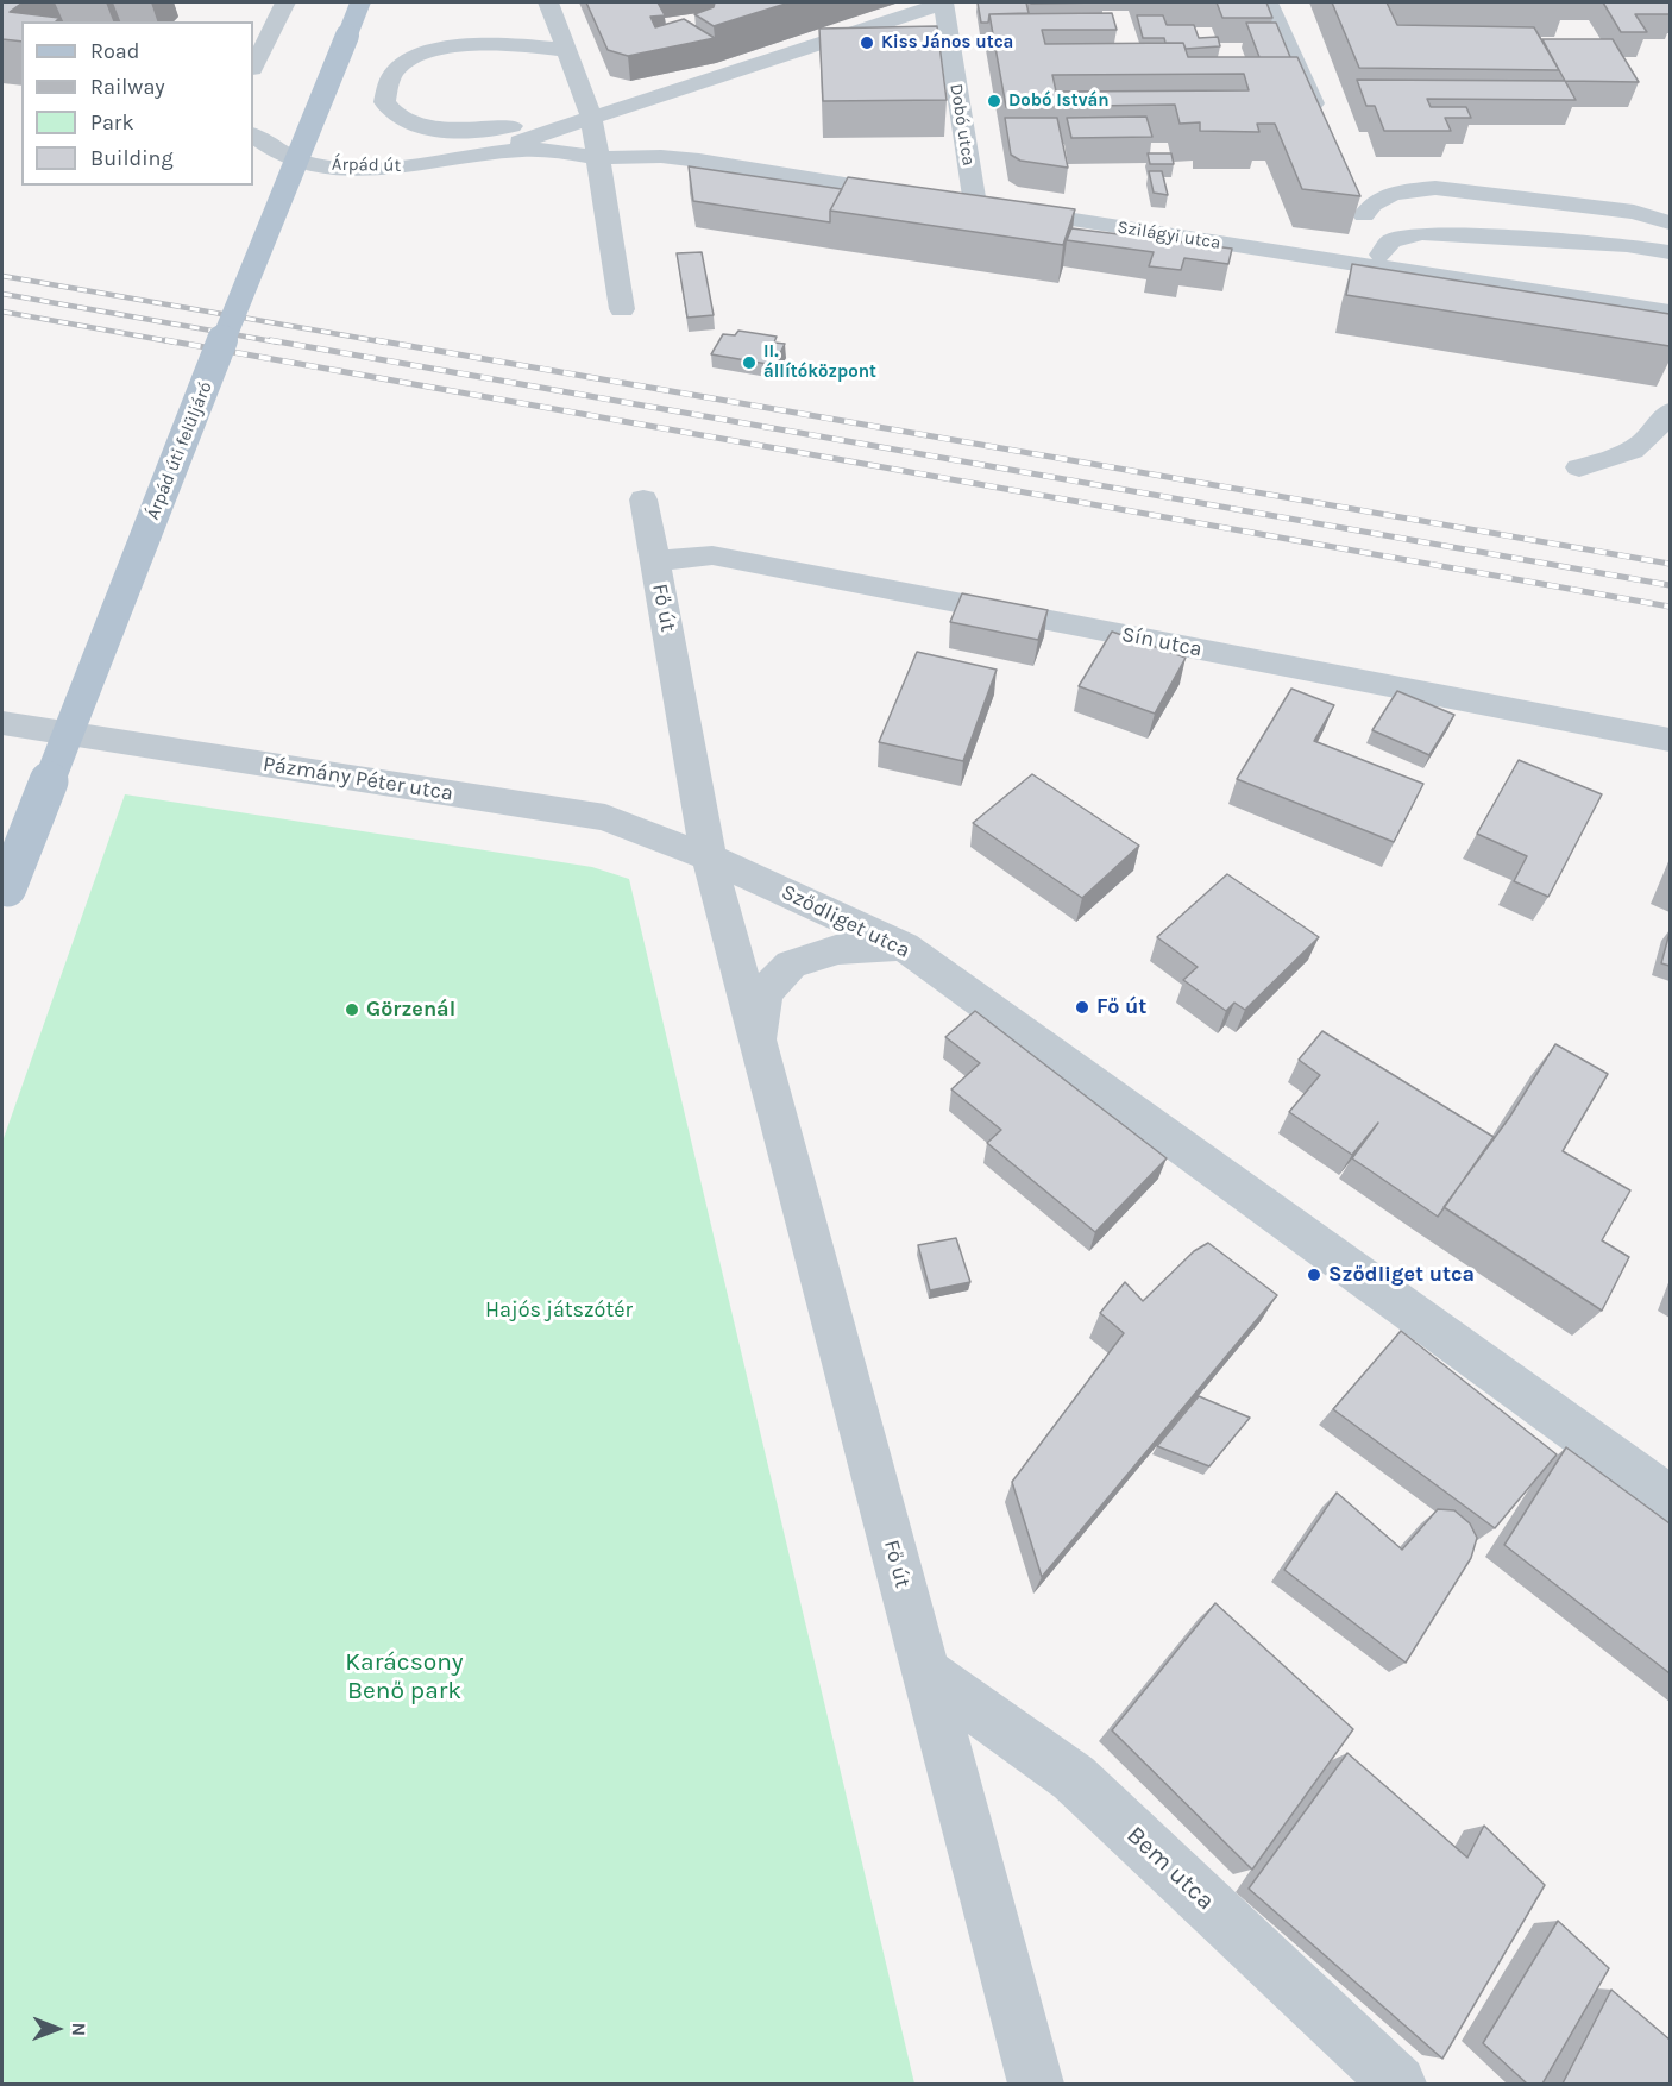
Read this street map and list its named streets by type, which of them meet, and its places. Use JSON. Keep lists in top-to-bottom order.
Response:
{
  "streets": {
    "main road": ["Árpád úti felüljáró"],
    "street": [
      "Dobó utca",
      "Árpád út",
      "Szilágyi utca",
      "Fő út",
      "Sín utca",
      "Pázmány Péter utca",
      "Sződliget utca",
      "Bem utca"
    ]
  },
  "crossings": [
    ["Dobó utca", "Szilágyi utca"],
    ["Fő út", "Sín utca"],
    ["Fő út", "Pázmány Péter utca"],
    ["Fő út", "Sződliget utca"],
    ["Fő út", "Bem utca"],
    ["Pázmány Péter utca", "Sződliget utca"]
  ],
  "parks": ["Hajós játszótér", "Karácsony Benő park"],
  "places": [
    "Kiss János utca",
    "Dobó István",
    "II. állítóközpont",
    "Fő út",
    "Görzenál",
    "Sződliget utca"
  ],
  "legend": [
    "Road",
    "Railway",
    "Park",
    "Building"
  ],
  "north": "right"
}
